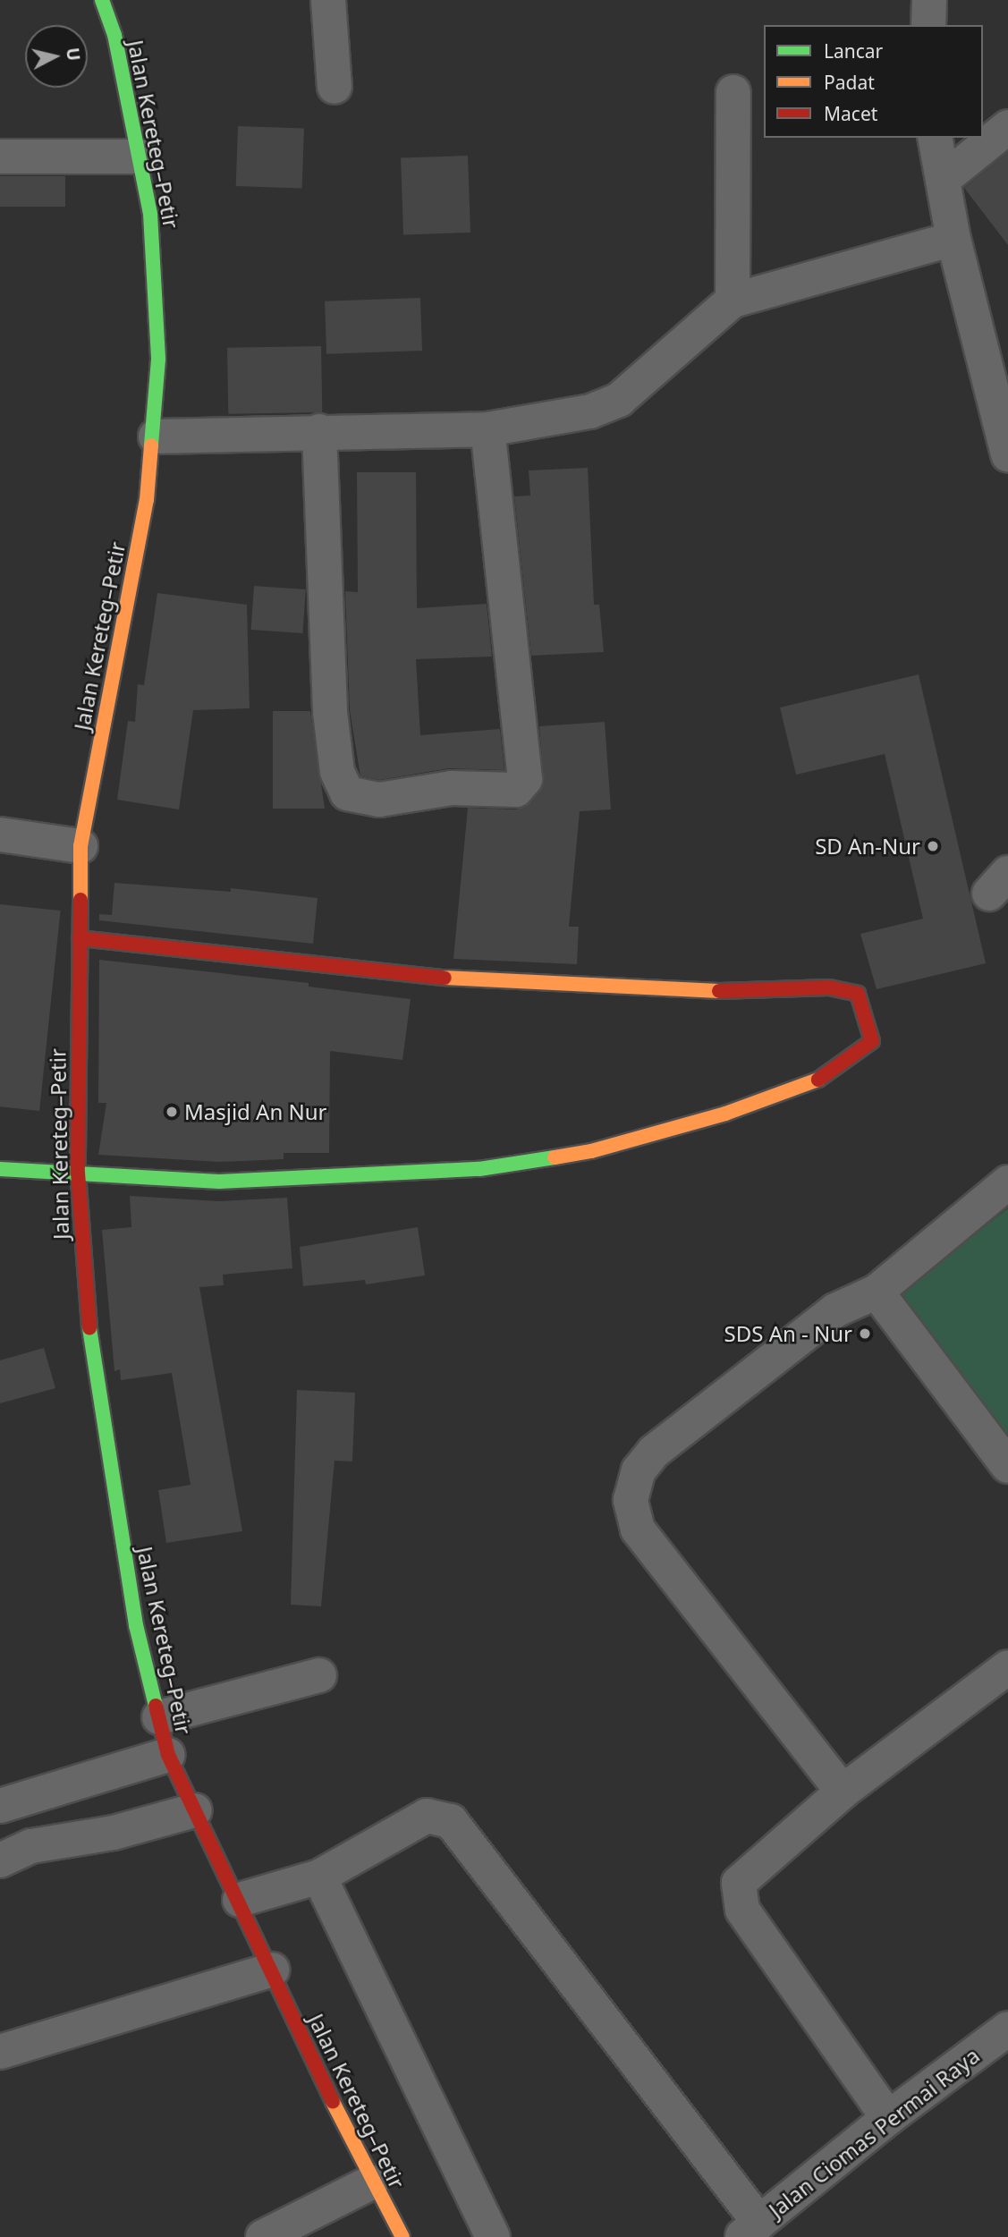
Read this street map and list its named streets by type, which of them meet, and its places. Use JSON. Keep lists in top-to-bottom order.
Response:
{
  "streets": {
    "street": ["Jalan Kereteg–Petir", "Jalan Ciomas Permai Raya"]
  },
  "places": ["SD An-Nur", "Masjid An Nur", "SDS An - Nur"],
  "legend": ["Lancar", "Padat", "Macet"],
  "north": "right"
}
